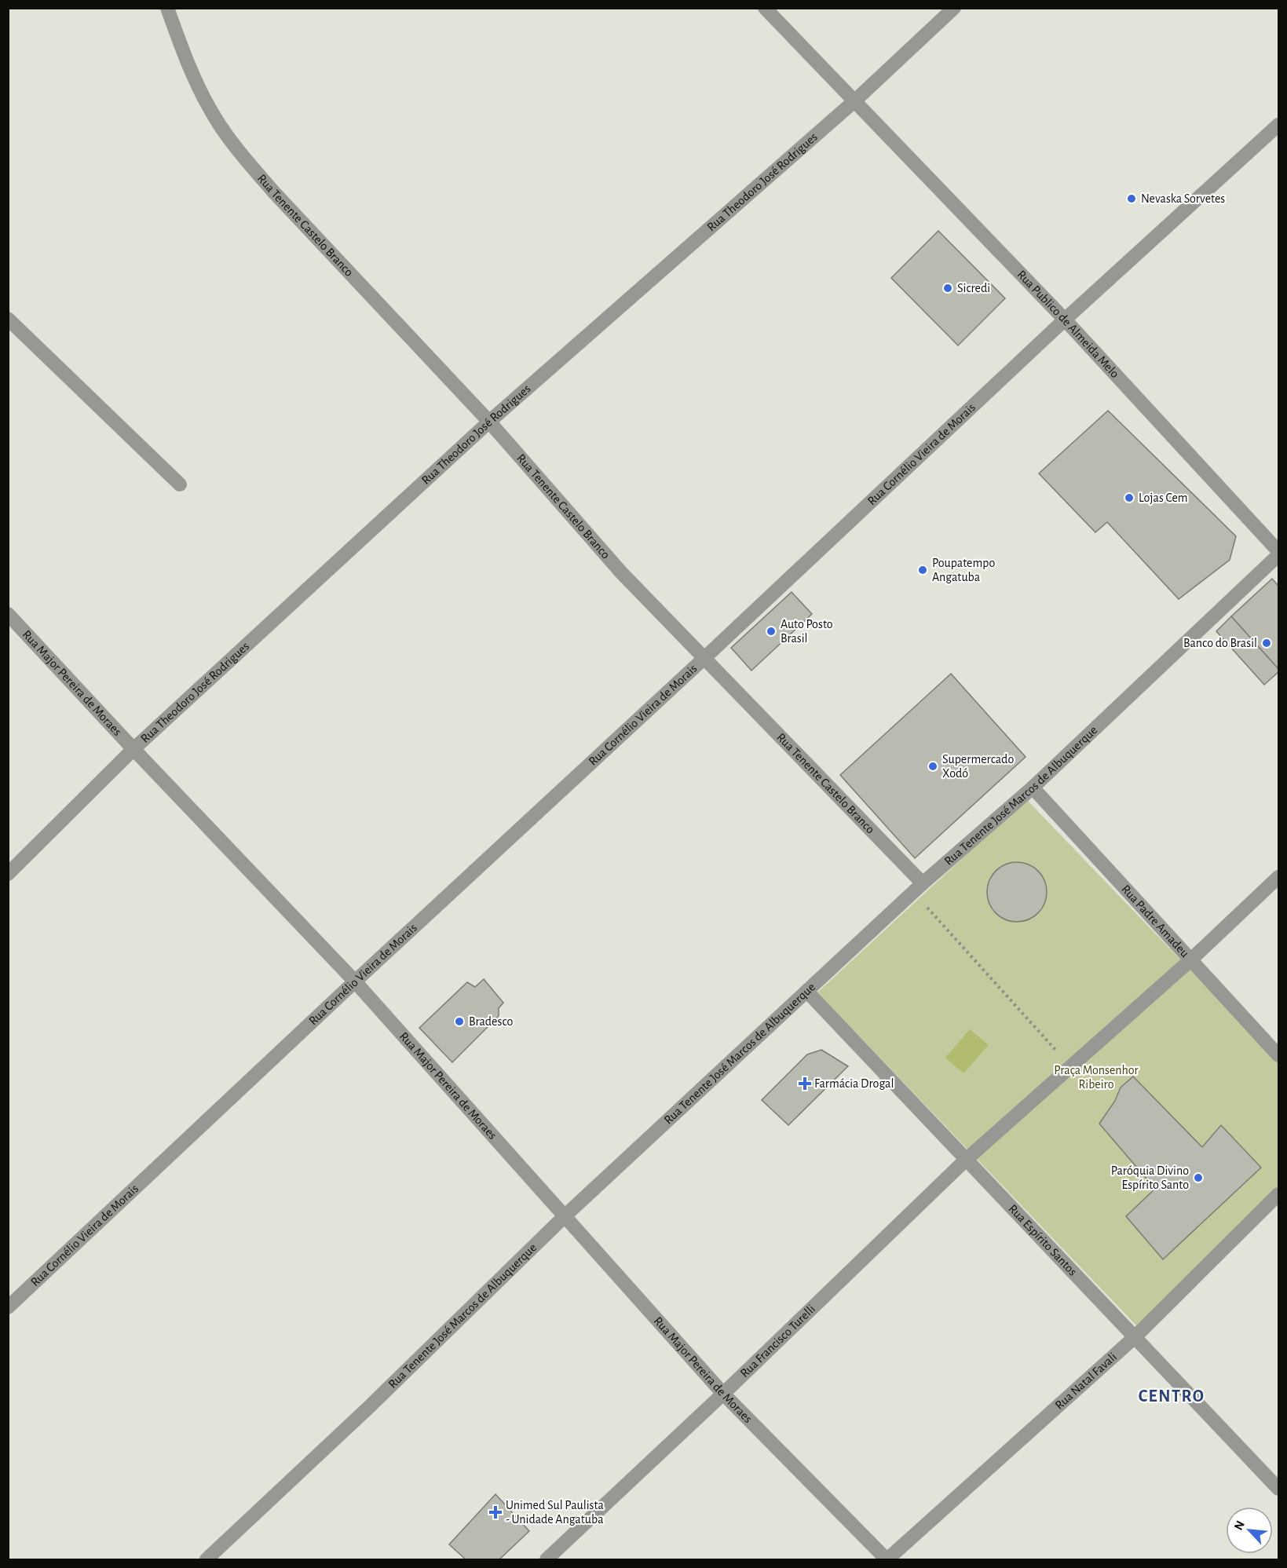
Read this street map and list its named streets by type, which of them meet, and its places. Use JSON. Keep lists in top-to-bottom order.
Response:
{
  "streets": {
    "street": [
      "Rua Theodoro José Rodrigues",
      "Rua Tenente Castelo Branco",
      "Rua Publico de Almeida Melo",
      "Rua Cornélio Vieira de Morais",
      "Rua Major Pereira de Moraes",
      "Rua Tenente José Marcos de Albuquerque",
      "Rua Padre Amadeu",
      "Rua Espírito Santos",
      "Rua Francisco Turelli",
      "Rua Natal Favali"
    ]
  },
  "crossings": [
    ["Rua Theodoro José Rodrigues", "Rua Tenente Castelo Branco"],
    ["Rua Theodoro José Rodrigues", "Rua Publico de Almeida Melo"],
    ["Rua Theodoro José Rodrigues", "Rua Major Pereira de Moraes"],
    ["Rua Tenente Castelo Branco", "Rua Cornélio Vieira de Morais"],
    ["Rua Tenente Castelo Branco", "Rua Tenente José Marcos de Albuquerque"],
    ["Rua Publico de Almeida Melo", "Rua Cornélio Vieira de Morais"],
    ["Rua Cornélio Vieira de Morais", "Rua Major Pereira de Moraes"],
    ["Rua Major Pereira de Moraes", "Rua Tenente José Marcos de Albuquerque"],
    ["Rua Major Pereira de Moraes", "Rua Francisco Turelli"],
    ["Rua Major Pereira de Moraes", "Rua Natal Favali"],
    ["Rua Tenente José Marcos de Albuquerque", "Rua Padre Amadeu"],
    ["Rua Tenente José Marcos de Albuquerque", "Rua Espírito Santos"],
    ["Rua Padre Amadeu", "Rua Francisco Turelli"],
    ["Rua Espírito Santos", "Rua Francisco Turelli"],
    ["Rua Espírito Santos", "Rua Natal Favali"]
  ],
  "districts": ["CENTRO"],
  "parks": ["Praça Monsenhor Ribeiro"],
  "places": {
    "other": [
      "Nevaska Sorvetes",
      "Sicredi",
      "Lojas Cem",
      "Poupatempo Angatuba",
      "Auto Posto Brasil",
      "Banco do Brasil",
      "Supermercado Xodó",
      "Bradesco",
      "Paróquia Divino Espírito Santo"
    ],
    "health": ["Farmácia Drogal", "Unimed Sul Paulista - Unidade Angatuba"]
  },
  "north": "top left"
}
